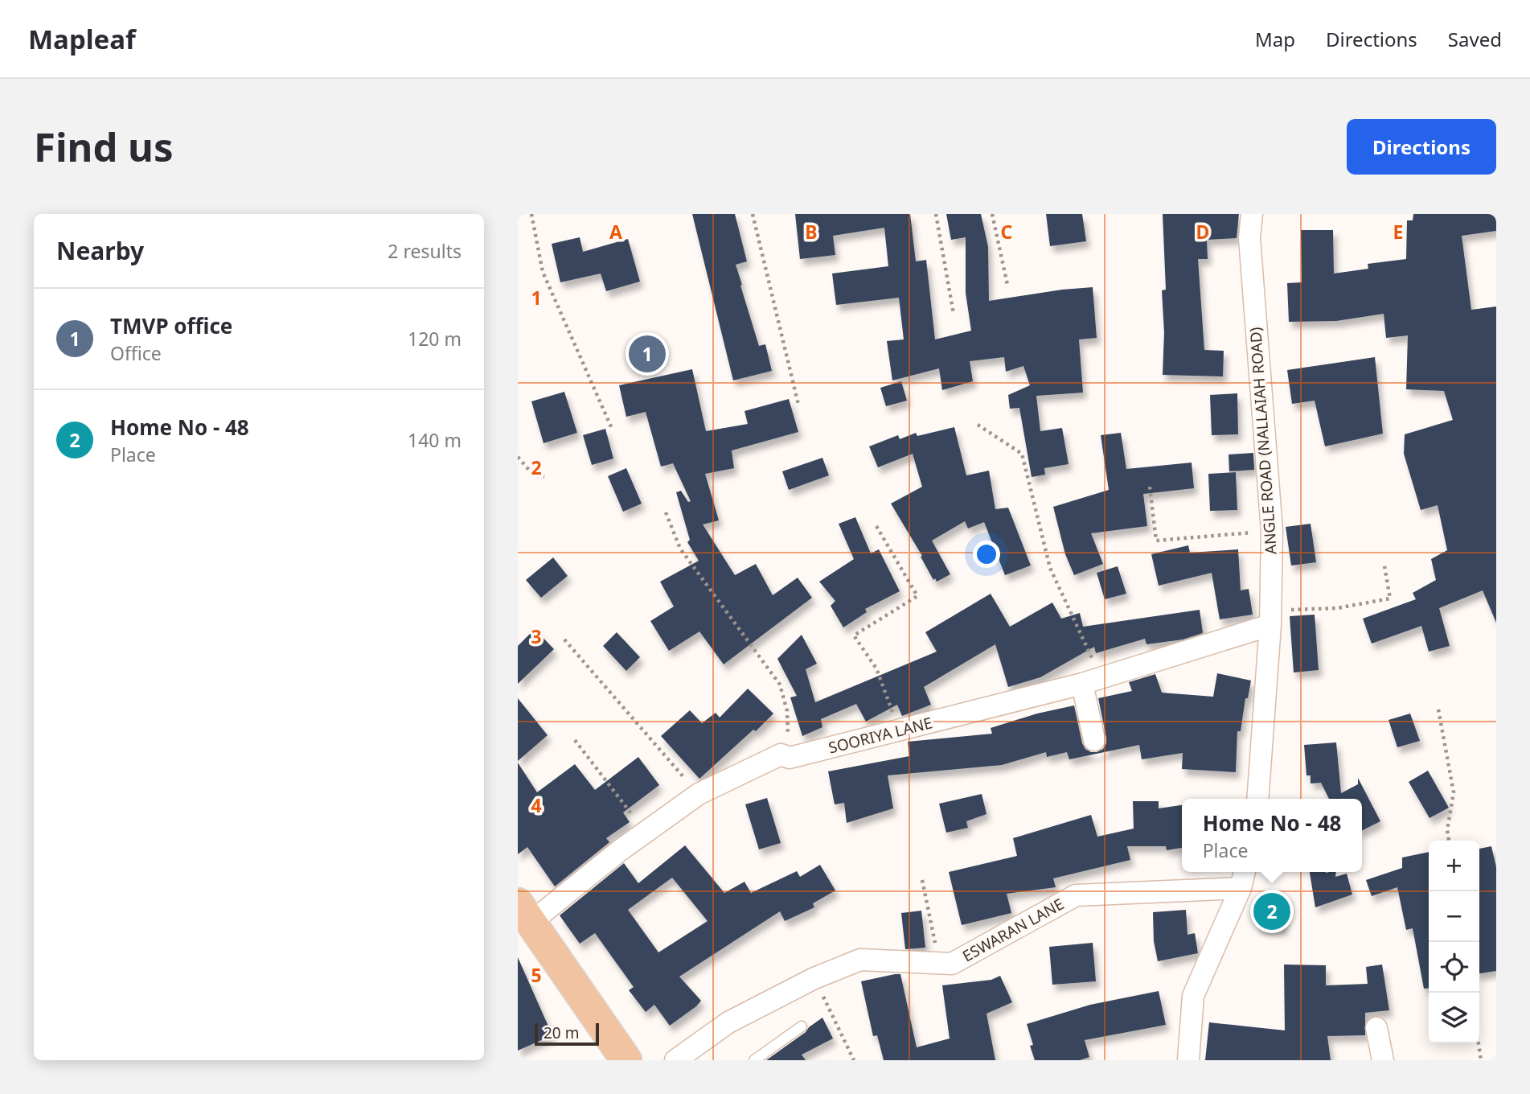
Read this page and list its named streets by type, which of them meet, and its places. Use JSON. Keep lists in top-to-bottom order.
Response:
{
  "streets": {
    "street": ["ANGLE ROAD (NALLAIAH ROAD)", "SOORIYA LANE", "ESWARAN LANE"]
  },
  "crossings": [
    ["ANGLE ROAD (NALLAIAH ROAD)", "SOORIYA LANE"]
  ],
  "scale_bar": "20 m",
  "page": {
    "header": "Mapleaf",
    "nav": ["Map", "Directions", "Saved"],
    "buttons": "Directions",
    "title": "Find us",
    "heading": ["Nearby", "2 results"],
    "list": [
      {
        "mark": "1",
        "name": "TMVP office",
        "note": "Office",
        "value": "120 m"
      },
      {
        "mark": "2",
        "name": "Home No - 48",
        "note": "Place",
        "value": "140 m"
      }
    ],
    "pins": ["1", "2"],
    "popup": ["Home No - 48", "Place"],
    "map_buttons": ["+", "−"],
    "scale": "20 m"
  },
  "grid": {
    "columns": [
      "A",
      "B",
      "C",
      "D",
      "E"
    ],
    "rows": [
      "1",
      "2",
      "3",
      "4",
      "5"
    ]
  }
}
